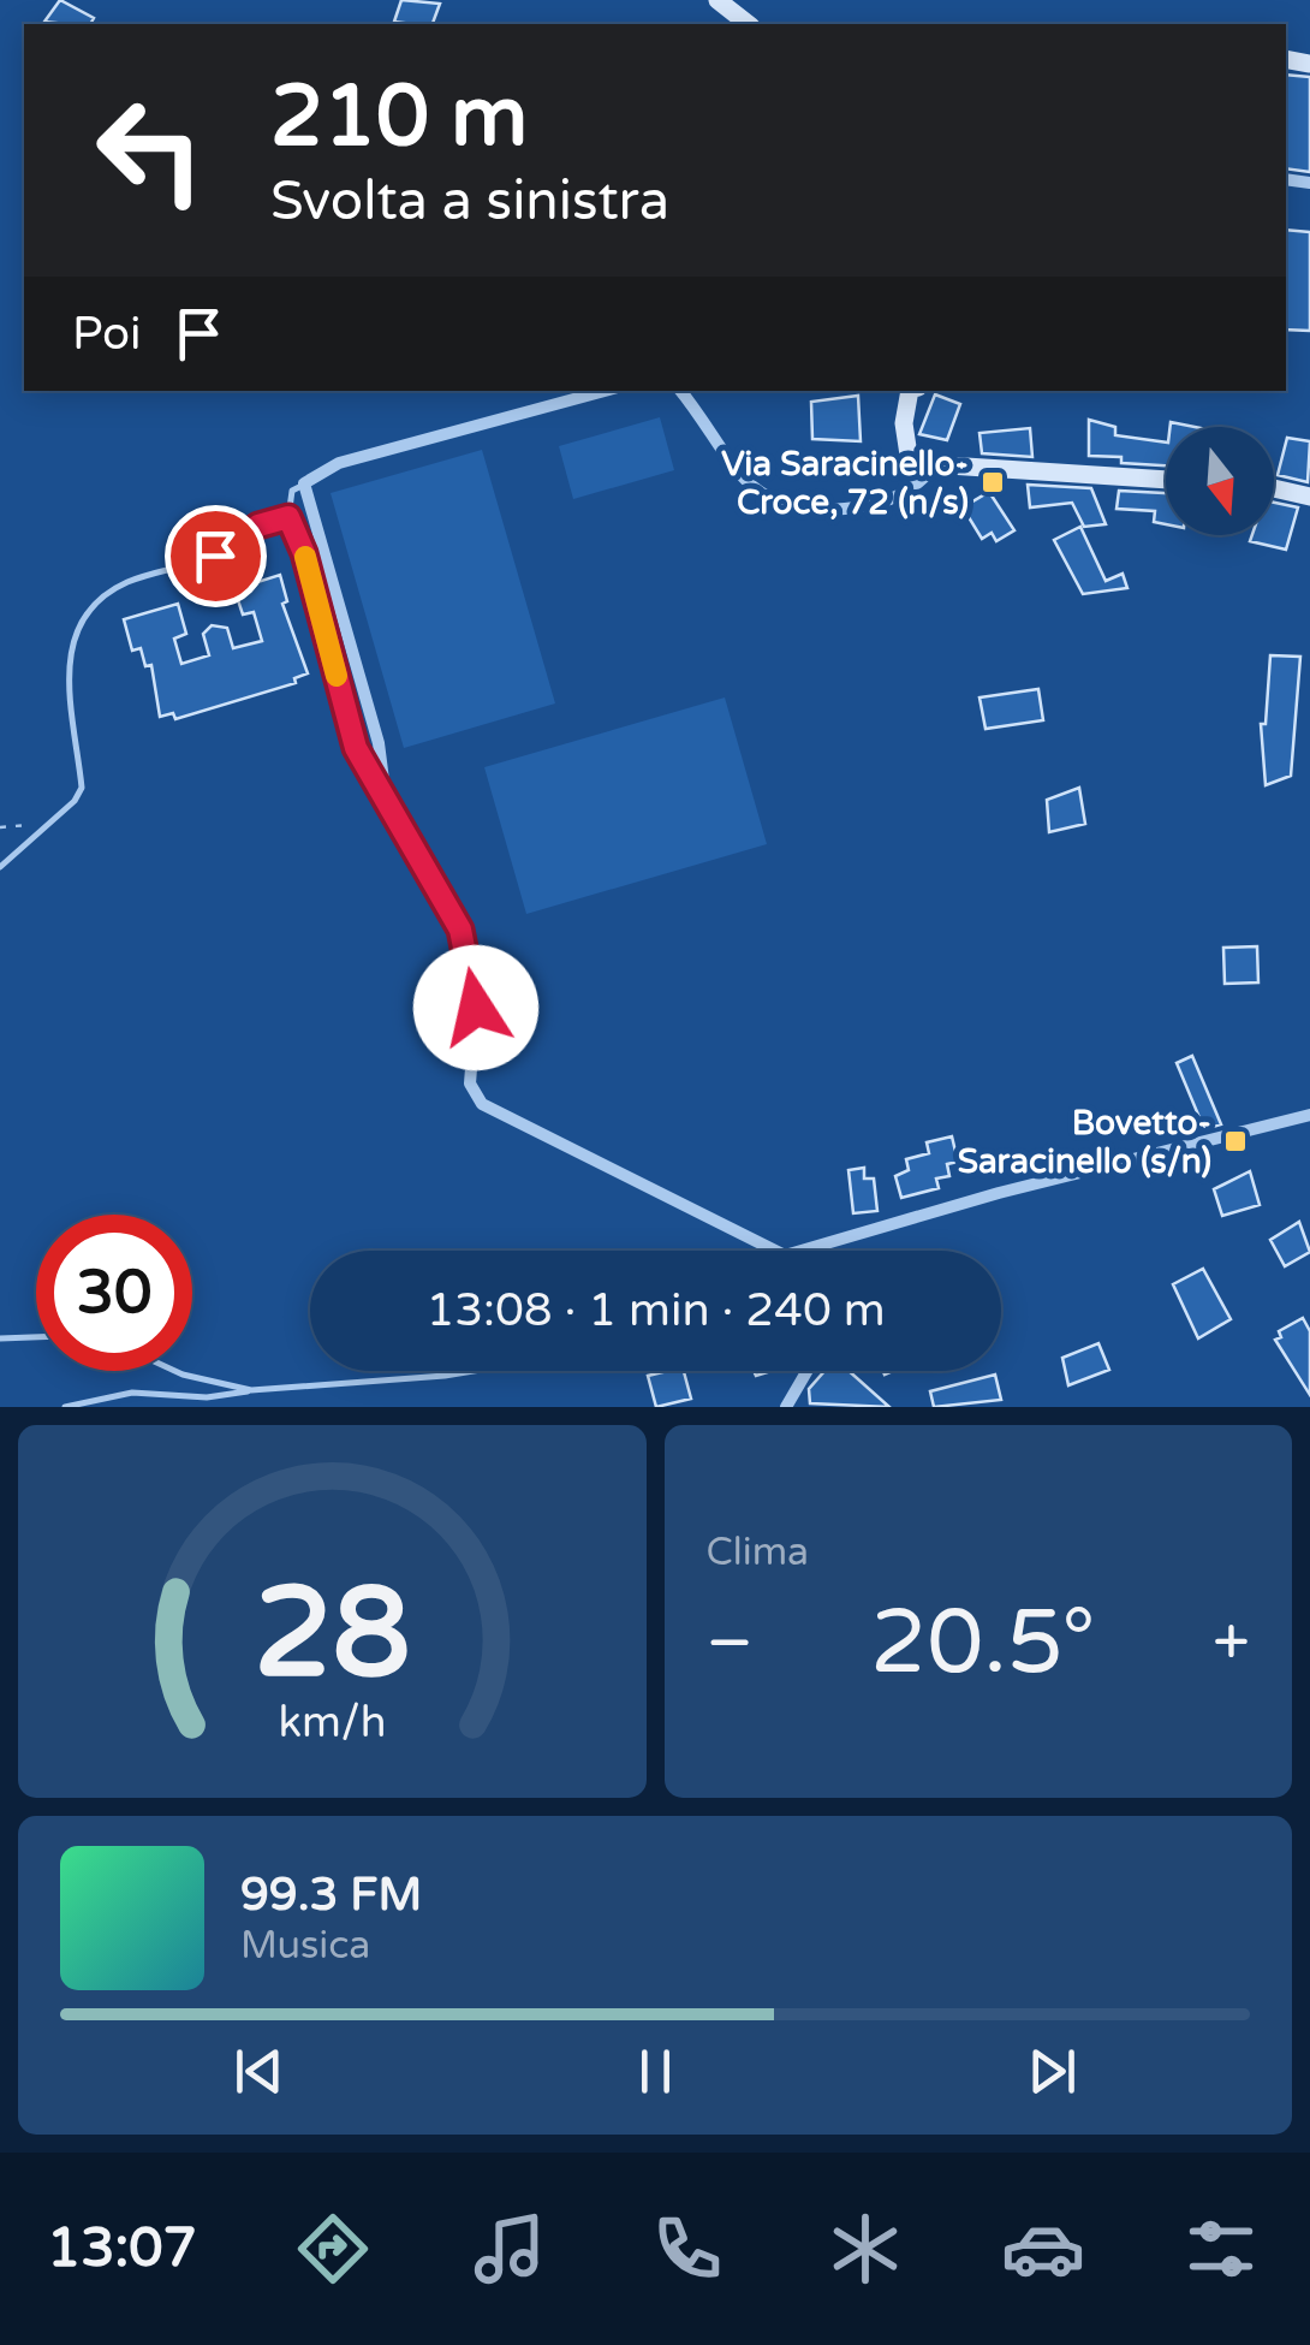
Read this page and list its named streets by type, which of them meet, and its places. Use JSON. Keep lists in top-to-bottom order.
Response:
{
  "places": {
    "transit": ["Via Saracinello- Croce, 72 (n/s)", "Bovetto- Saracinello (s/n)"]
  },
  "north": "bottom",
  "page": {
    "turn": ["210 m", "Svolta a sinistra"],
    "then": "Poi",
    "limit": "30",
    "trip": "13:08 · 1 min · 240 m",
    "tile": "Clima",
    "heat": ["−", "20.5°", "+"],
    "song": ["99.3 FM", "Musica"],
    "tabs": "13:07",
    "gauge": ["28", "km/h"]
  }
}
